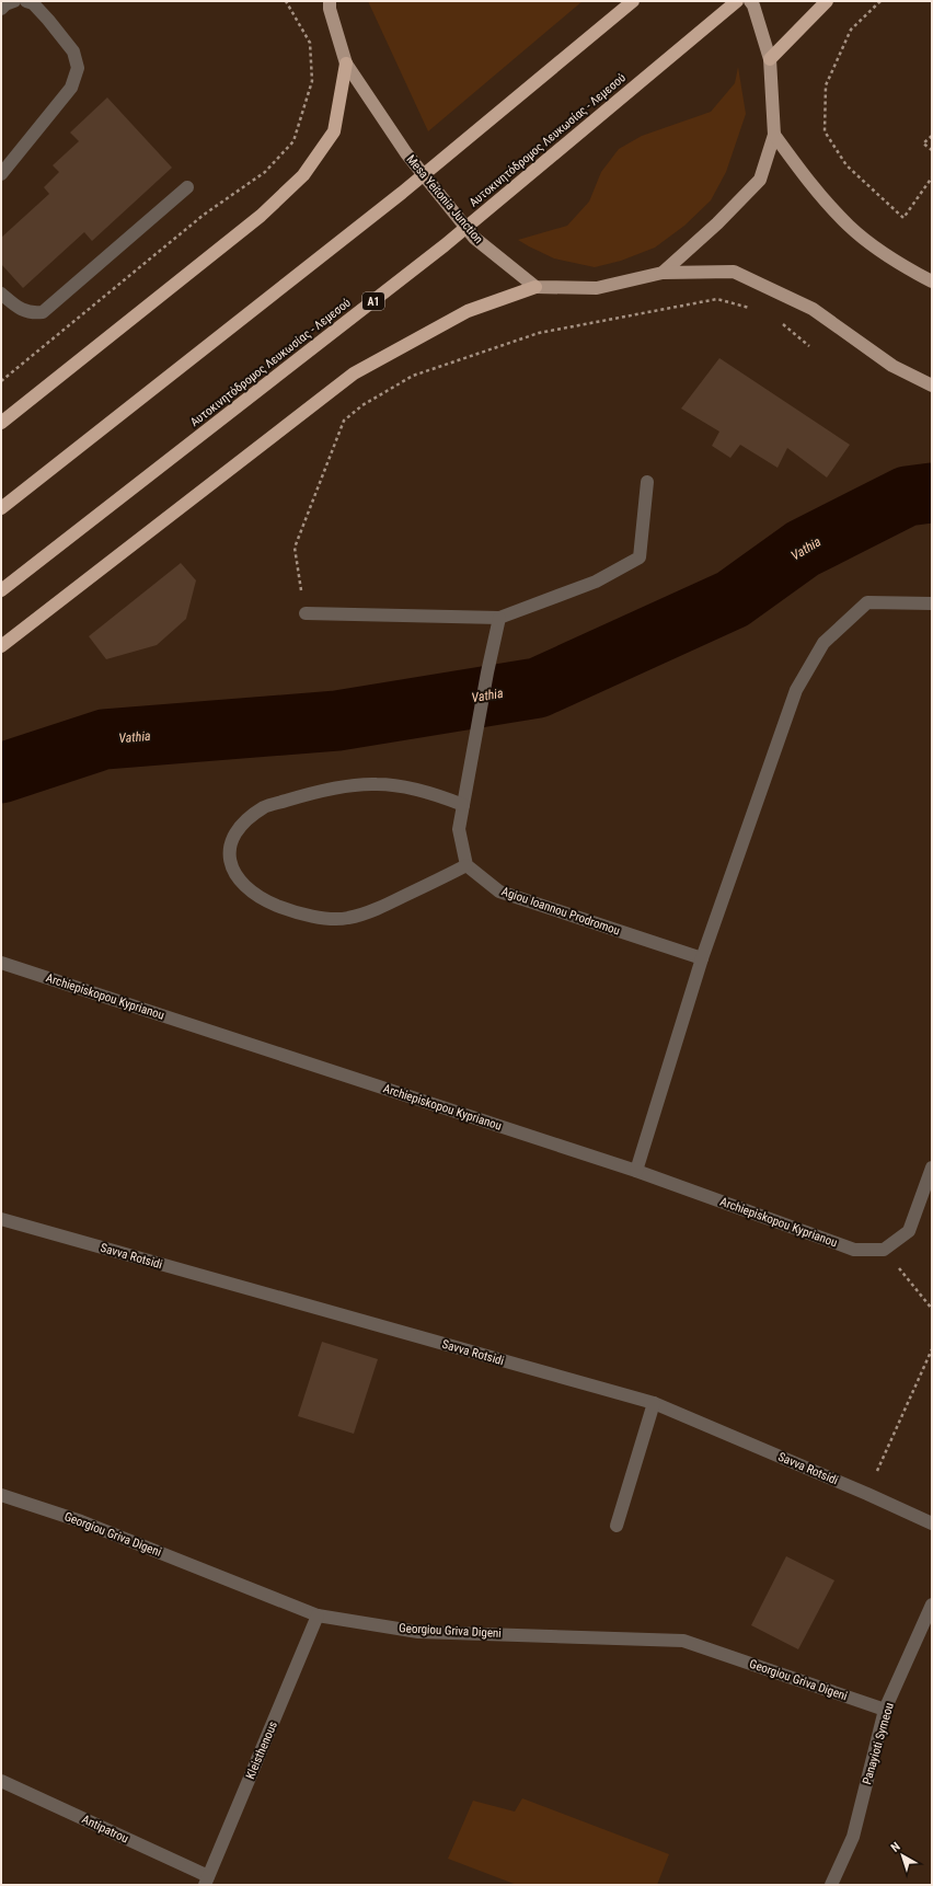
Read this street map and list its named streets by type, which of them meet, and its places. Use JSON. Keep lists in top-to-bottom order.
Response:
{
  "streets": {
    "highway": ["Αυτοκινητόδρομος Λευκωσίας - Λεμεσού", "A1"],
    "main road": ["Mesa Yeitonia Junction"],
    "street": [
      "Agiou Ioannou Prodromou",
      "Archiepiskopou Kyprianou",
      "Savva Rotsidi",
      "Georgiou Griva Digeni",
      "Panayioti Symeou",
      "Kleisthenous",
      "Antipatrou"
    ]
  },
  "crossings": [
    ["Georgiou Griva Digeni", "Panayioti Symeou"],
    ["Georgiou Griva Digeni", "Kleisthenous"],
    ["Kleisthenous", "Antipatrou"]
  ],
  "water": ["Vathia"],
  "north": "top left"
}
